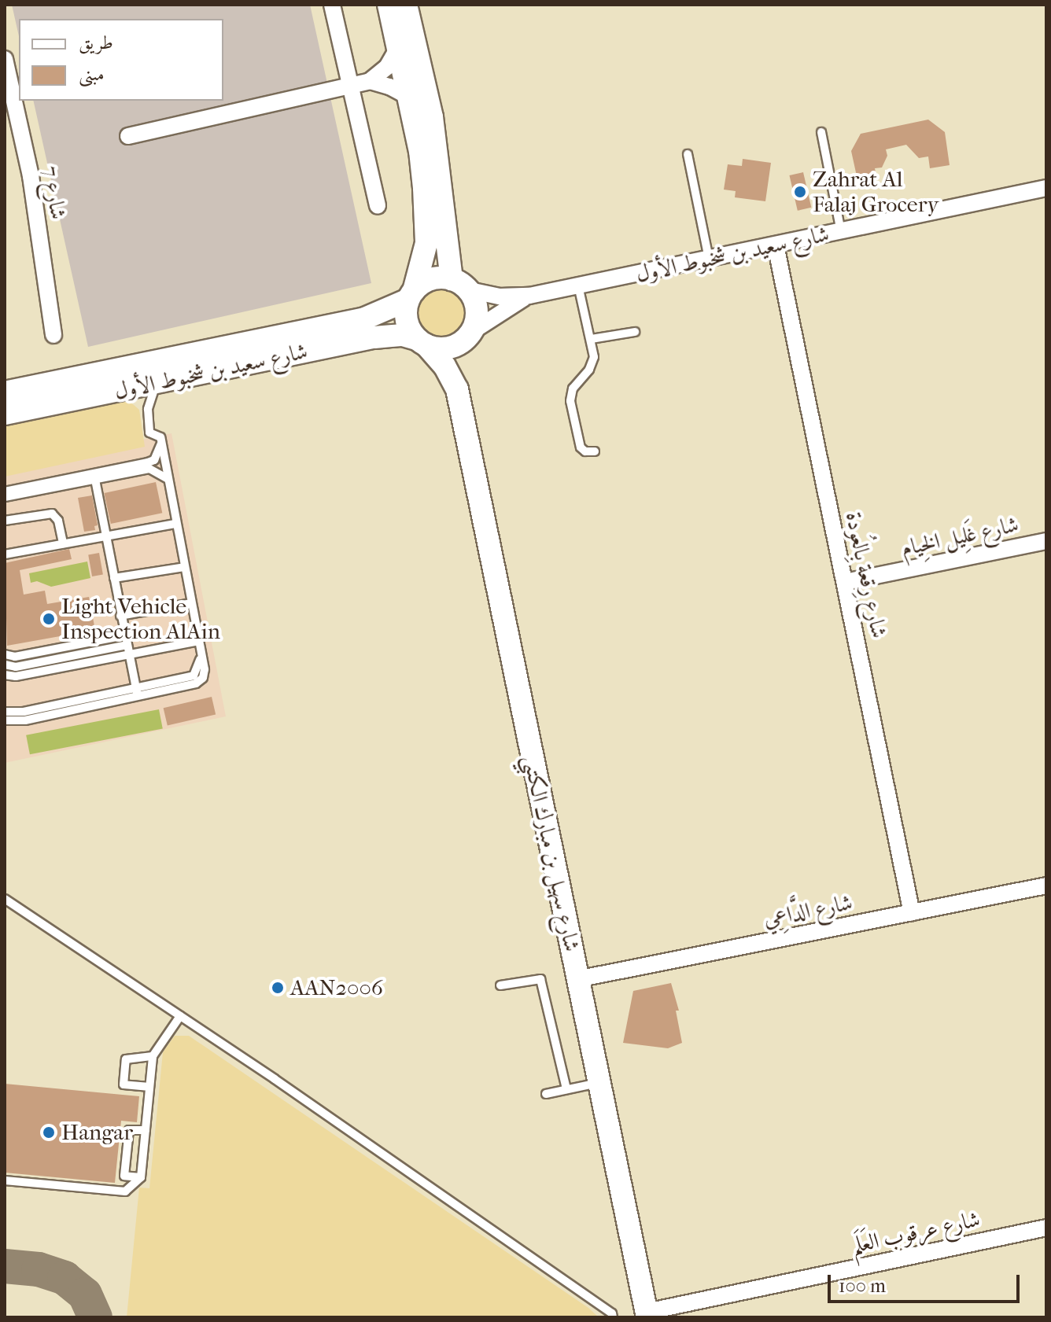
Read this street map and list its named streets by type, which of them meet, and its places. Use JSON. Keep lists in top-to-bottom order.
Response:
{
  "streets": {
    "street": [
      "شارع 7",
      "شارع سعيد بن شخبوط الأول",
      "شارع غَلِيل الخِيام",
      "شارع رِقعة بِالعُودة",
      "شارع سهيل بن مبارك الكتبي",
      "شارع الدَّاعِي",
      "شارع عرقوب العَلَم"
    ]
  },
  "crossings": [
    ["شارع سعيد بن شخبوط الأول", "شارع رِقعة بِالعُودة"],
    ["شارع سعيد بن شخبوط الأول", "شارع سهيل بن مبارك الكتبي"],
    ["شارع غَلِيل الخِيام", "شارع رِقعة بِالعُودة"],
    ["شارع رِقعة بِالعُودة", "شارع الدَّاعِي"],
    ["شارع سهيل بن مبارك الكتبي", "شارع الدَّاعِي"],
    ["شارع سهيل بن مبارك الكتبي", "شارع عرقوب العَلَم"]
  ],
  "places": [
    "Zahrat Al Falaj Grocery",
    "Light Vehicle Inspection AlAin",
    "AAN2006",
    "Hangar"
  ],
  "legend": ["طريق", "مبنى"],
  "scale_bar": "100 m"
}
